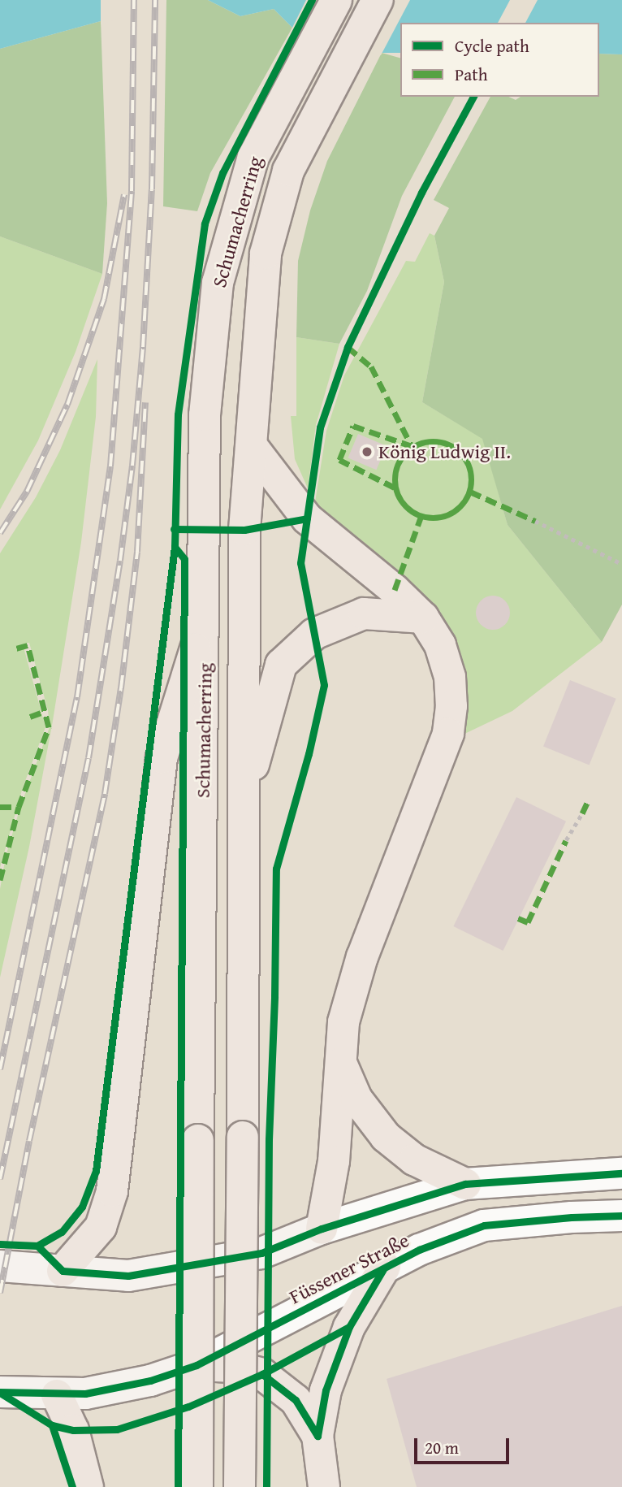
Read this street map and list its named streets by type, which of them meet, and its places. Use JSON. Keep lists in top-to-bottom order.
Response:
{
  "streets": {
    "main road": ["Schumacherring", "Füssener Straße"]
  },
  "places": ["König Ludwig II."],
  "legend": ["Cycle path", "Path"],
  "scale_bar": "20 m"
}
